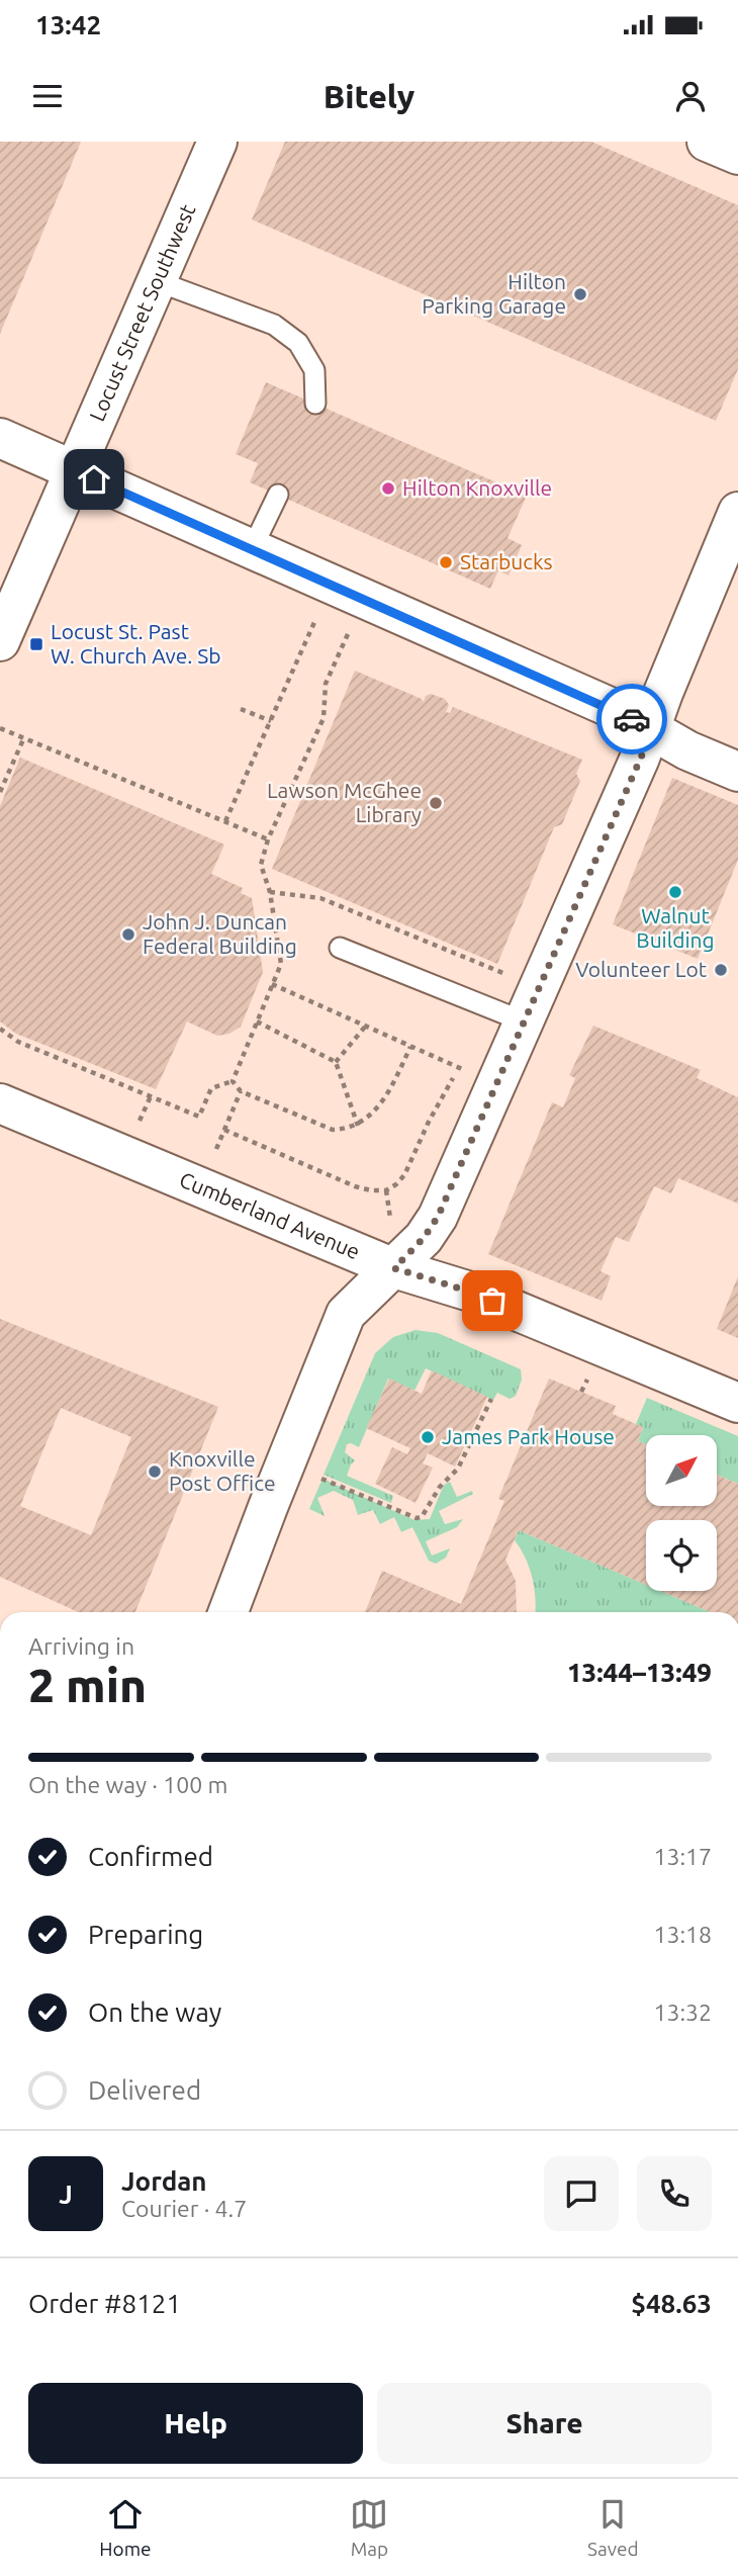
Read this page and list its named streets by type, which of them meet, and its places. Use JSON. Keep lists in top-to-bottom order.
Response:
{
  "streets": {
    "street": ["Locust Street Southwest", "Cumberland Avenue"]
  },
  "places": {
    "other": [
      "Hilton Parking Garage",
      "Hilton Knoxville",
      "Starbucks",
      "Lawson McGhee Library",
      "Walnut Building",
      "John J. Duncan Federal Building",
      "Volunteer Lot",
      "James Park House",
      "Knoxville Post Office"
    ],
    "transit": ["Locust St. Past W. Church Ave. Sb"]
  },
  "north": "top right",
  "page": {
    "status": "13:42",
    "header": "Bitely",
    "heading": ["2 min", "Arriving in", "13:44–13:49"],
    "panel": [
      "Jordan",
      "Courier · 4.7",
      "Order #8121",
      "$48.63"
    ],
    "bar": "On the way · 100 m",
    "list": [
      ["Confirmed", "13:17"],
      ["Preparing", "13:18"],
      ["On the way", "13:32"],
      "Delivered"
    ],
    "round": "J",
    "buttons": ["Help", "Share"],
    "tabs": ["Home", "Map", "Saved"]
  }
}
